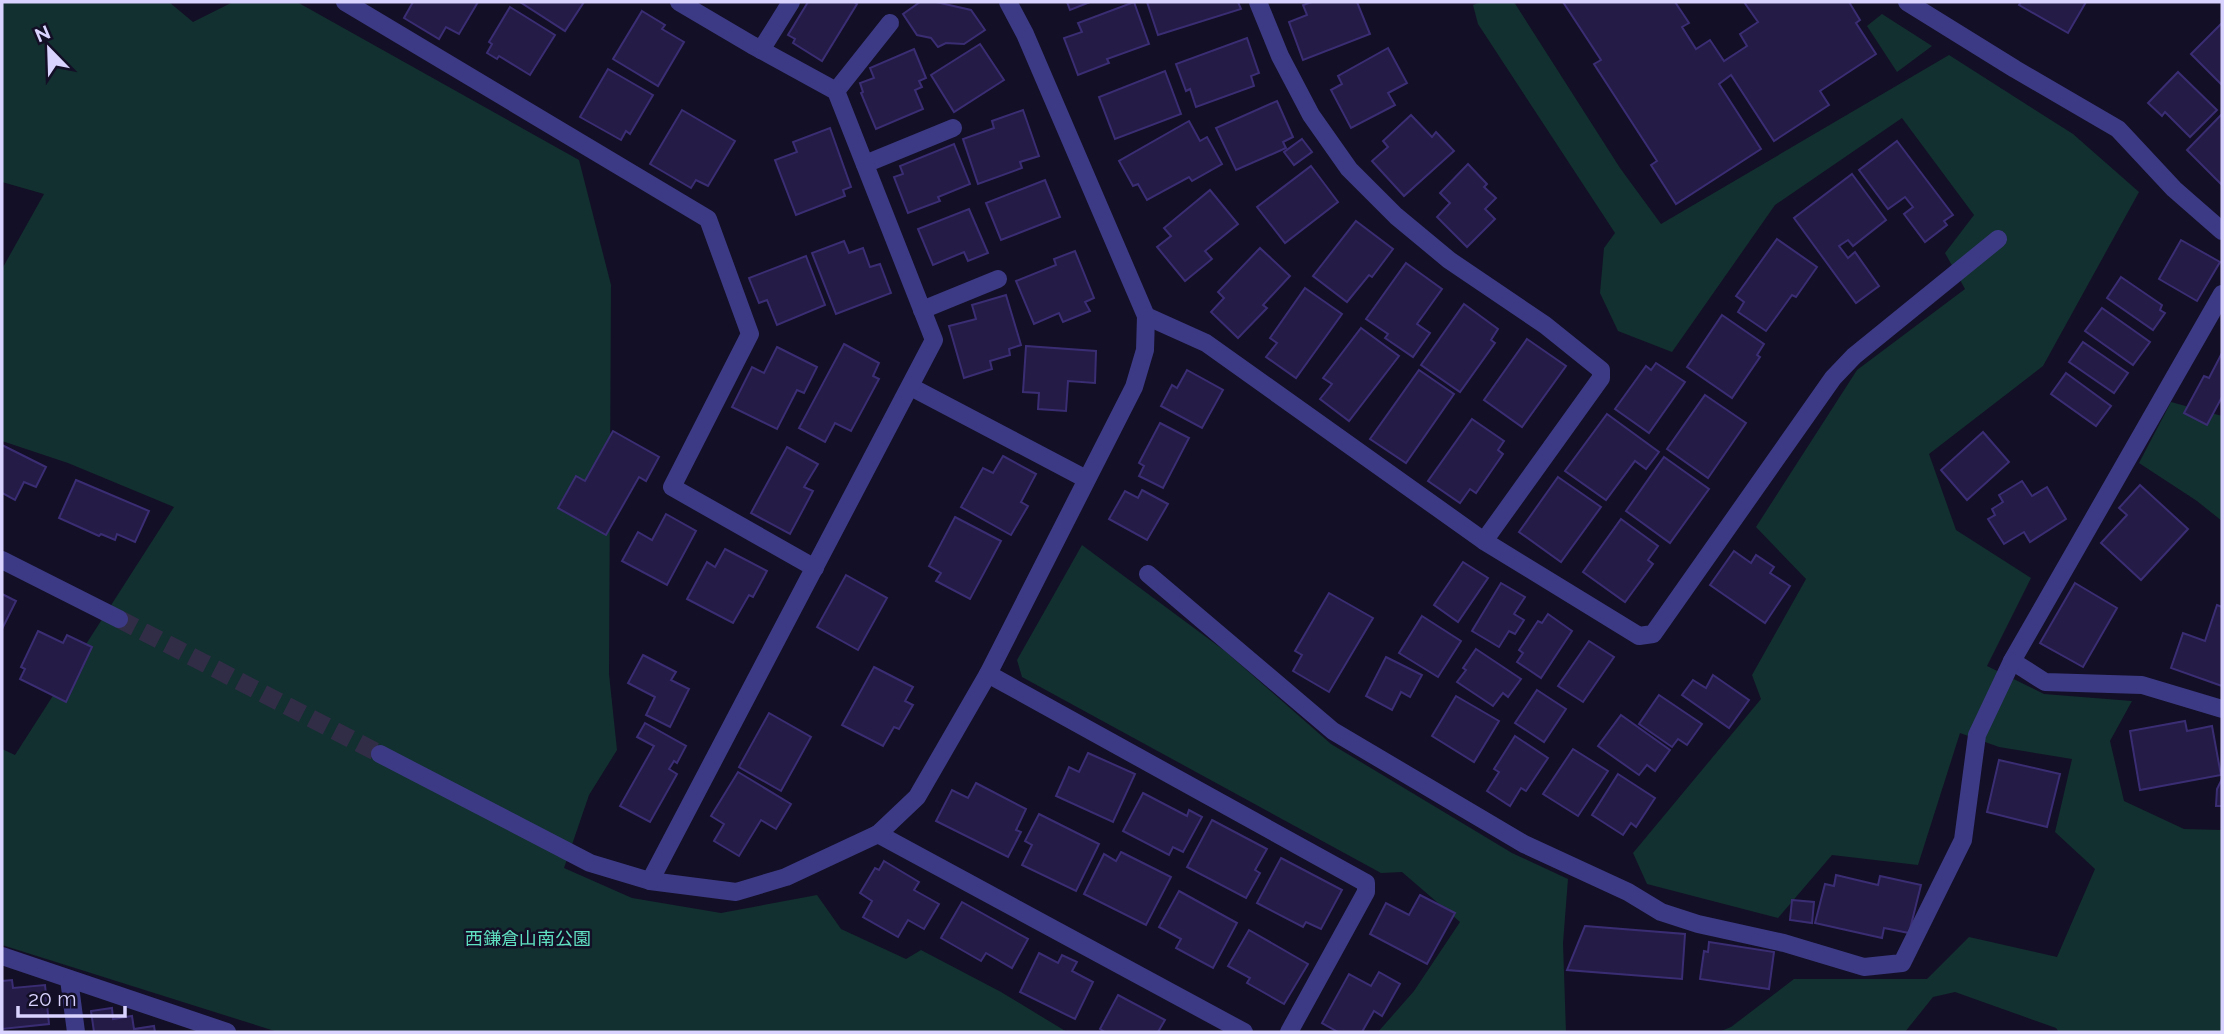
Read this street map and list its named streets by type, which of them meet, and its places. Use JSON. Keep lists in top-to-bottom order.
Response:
{
  "parks": ["西鎌倉山南公園"],
  "scale_bar": "20 m",
  "north": "top left"
}
